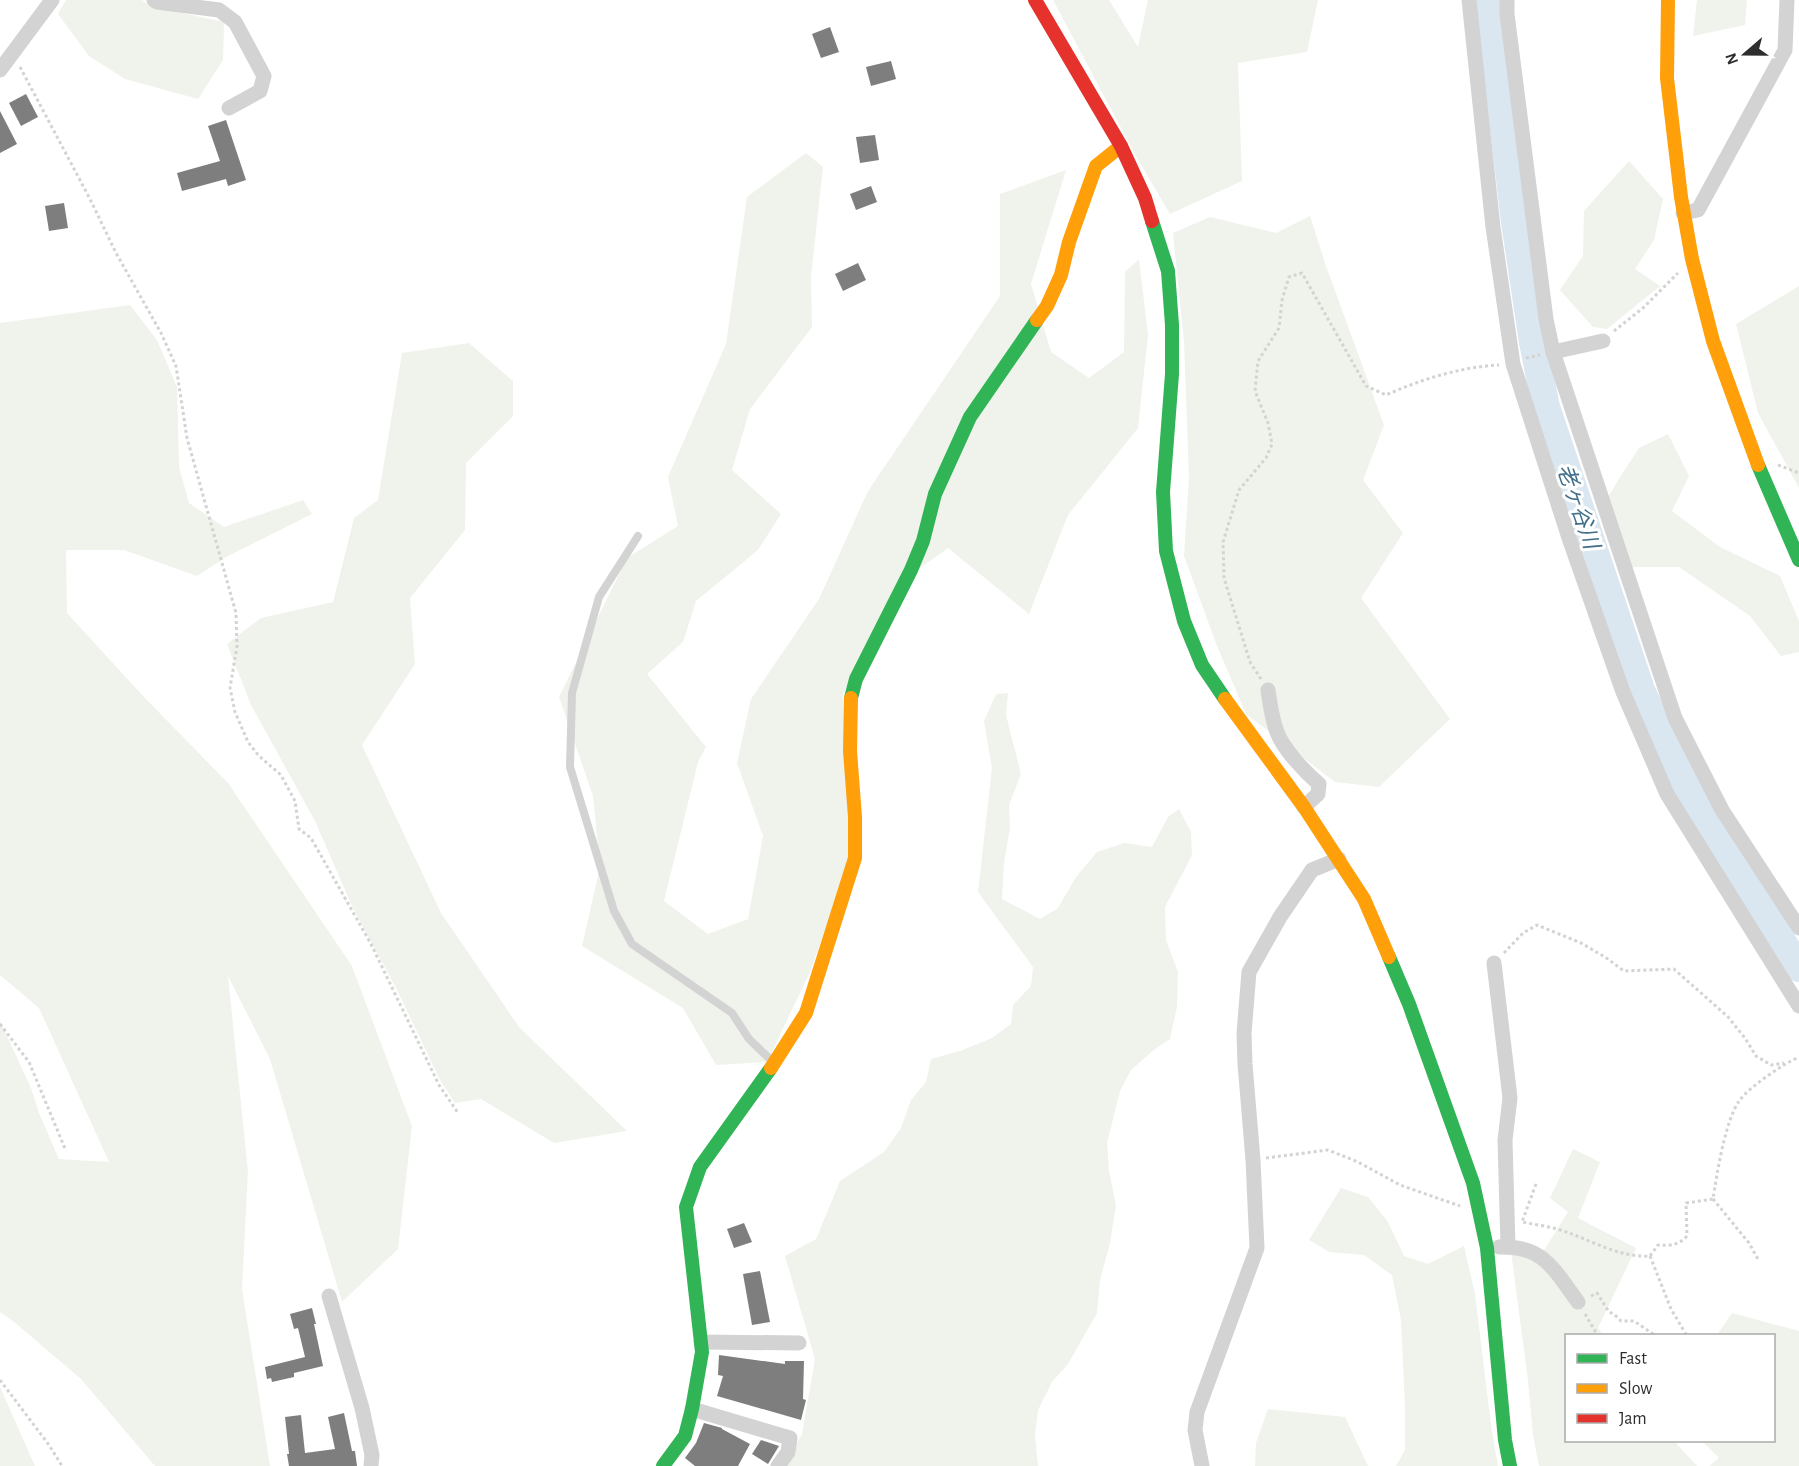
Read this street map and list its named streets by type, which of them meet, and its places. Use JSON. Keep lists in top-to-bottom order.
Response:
{
  "water": ["老ヶ谷川"],
  "legend": ["Fast", "Slow", "Jam"],
  "north": "left"
}
